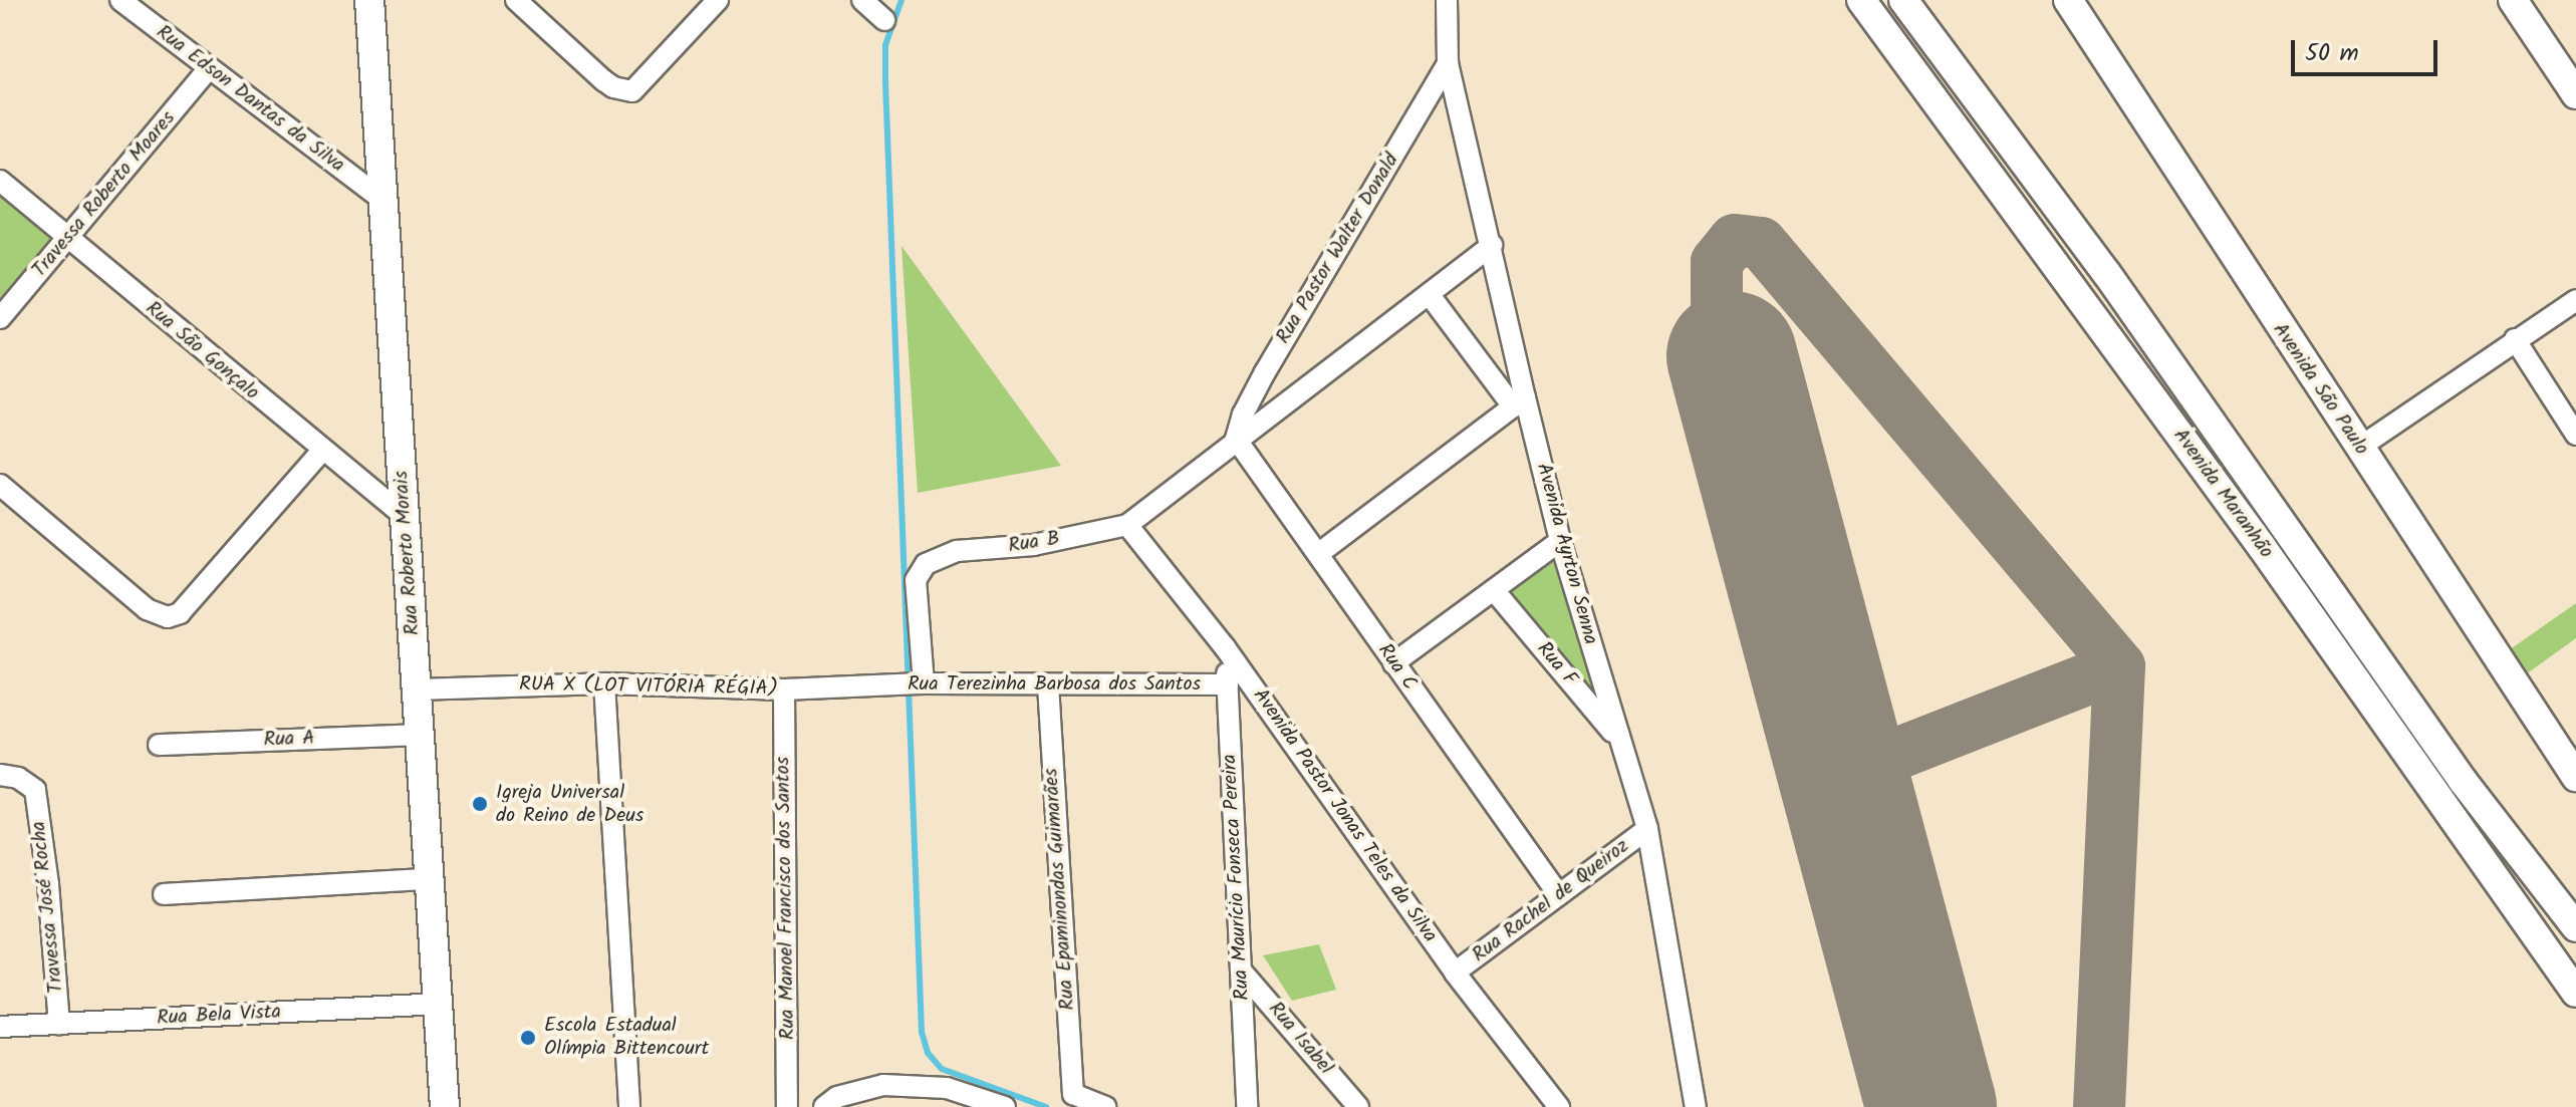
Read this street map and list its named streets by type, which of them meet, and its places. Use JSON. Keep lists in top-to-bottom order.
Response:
{
  "streets": {
    "main road": ["Avenida São Paulo", "Avenida Maranhão", "Rua Roberto Morais"],
    "street": [
      "Rua Edson Dantas da Silva",
      "Travessa Roberto Moares",
      "Rua Pastor Walter Donald",
      "Rua São Gonçalo",
      "Rua B",
      "Avenida Ayrton Senna",
      "Rua F",
      "Rua C",
      "Rua Terezinha Barbosa dos Santos",
      "RUA X (LOT VITÓRIA RÉGIA)",
      "Rua A",
      "Avenida Pastor Jonas Teles da Silva",
      "Rua Maurício Fonseca Pereira",
      "Rua Epaminondas Guimarães",
      "Rua Manoel Francisco dos Santos",
      "Rua Rachel de Queiroz",
      "Travessa José Rocha",
      "Rua Bela Vista",
      "Rua Isabel"
    ]
  },
  "crossings": [
    ["Rua Edson Dantas da Silva", "Travessa Roberto Moares"],
    ["Rua Edson Dantas da Silva", "Rua Roberto Morais"],
    ["Travessa Roberto Moares", "Rua São Gonçalo"],
    ["Rua Pastor Walter Donald", "Rua B"],
    ["Rua Pastor Walter Donald", "Avenida Ayrton Senna"],
    ["Rua Pastor Walter Donald", "Rua C"],
    ["Rua São Gonçalo", "Rua Roberto Morais"],
    ["Rua B", "Avenida Ayrton Senna"],
    ["Rua B", "Rua C"],
    ["Rua B", "Rua Terezinha Barbosa dos Santos"],
    ["Rua B", "Avenida Pastor Jonas Teles da Silva"],
    ["Rua Roberto Morais", "RUA X (LOT VITÓRIA RÉGIA)"],
    ["Rua Roberto Morais", "Rua A"],
    ["Rua Roberto Morais", "Rua Bela Vista"],
    ["Avenida Ayrton Senna", "Rua F"],
    ["Avenida Ayrton Senna", "Rua Rachel de Queiroz"],
    ["Rua C", "Rua Rachel de Queiroz"],
    ["Rua Terezinha Barbosa dos Santos", "RUA X (LOT VITÓRIA RÉGIA)"],
    ["Rua Terezinha Barbosa dos Santos", "Rua Maurício Fonseca Pereira"],
    ["Rua Terezinha Barbosa dos Santos", "Rua Epaminondas Guimarães"],
    ["RUA X (LOT VITÓRIA RÉGIA)", "Rua Manoel Francisco dos Santos"],
    ["Avenida Pastor Jonas Teles da Silva", "Rua Maurício Fonseca Pereira"],
    ["Avenida Pastor Jonas Teles da Silva", "Rua Rachel de Queiroz"],
    ["Rua Maurício Fonseca Pereira", "Rua Isabel"],
    ["Travessa José Rocha", "Rua Bela Vista"]
  ],
  "places": ["Igreja Universal do Reino de Deus", "Escola Estadual Olímpia Bittencourt"],
  "scale_bar": "50 m"
}
